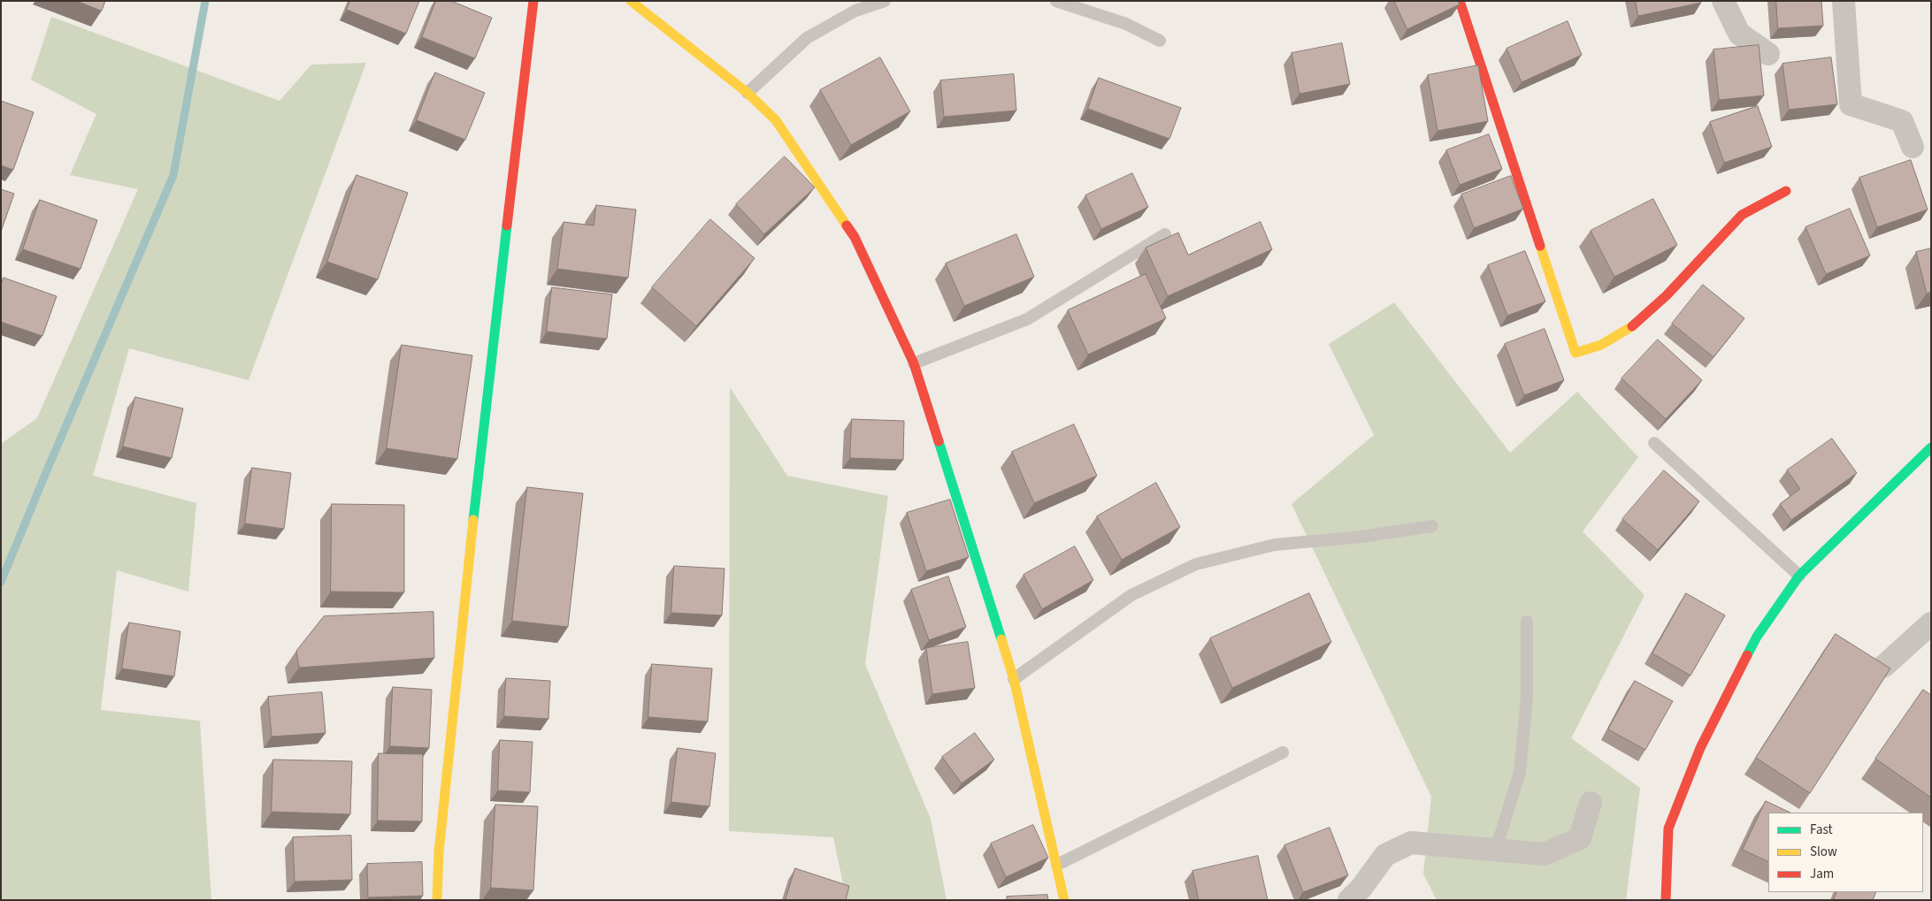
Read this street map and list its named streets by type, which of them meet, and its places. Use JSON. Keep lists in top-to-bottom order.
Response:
{
  "legend": ["Fast", "Slow", "Jam"]
}
